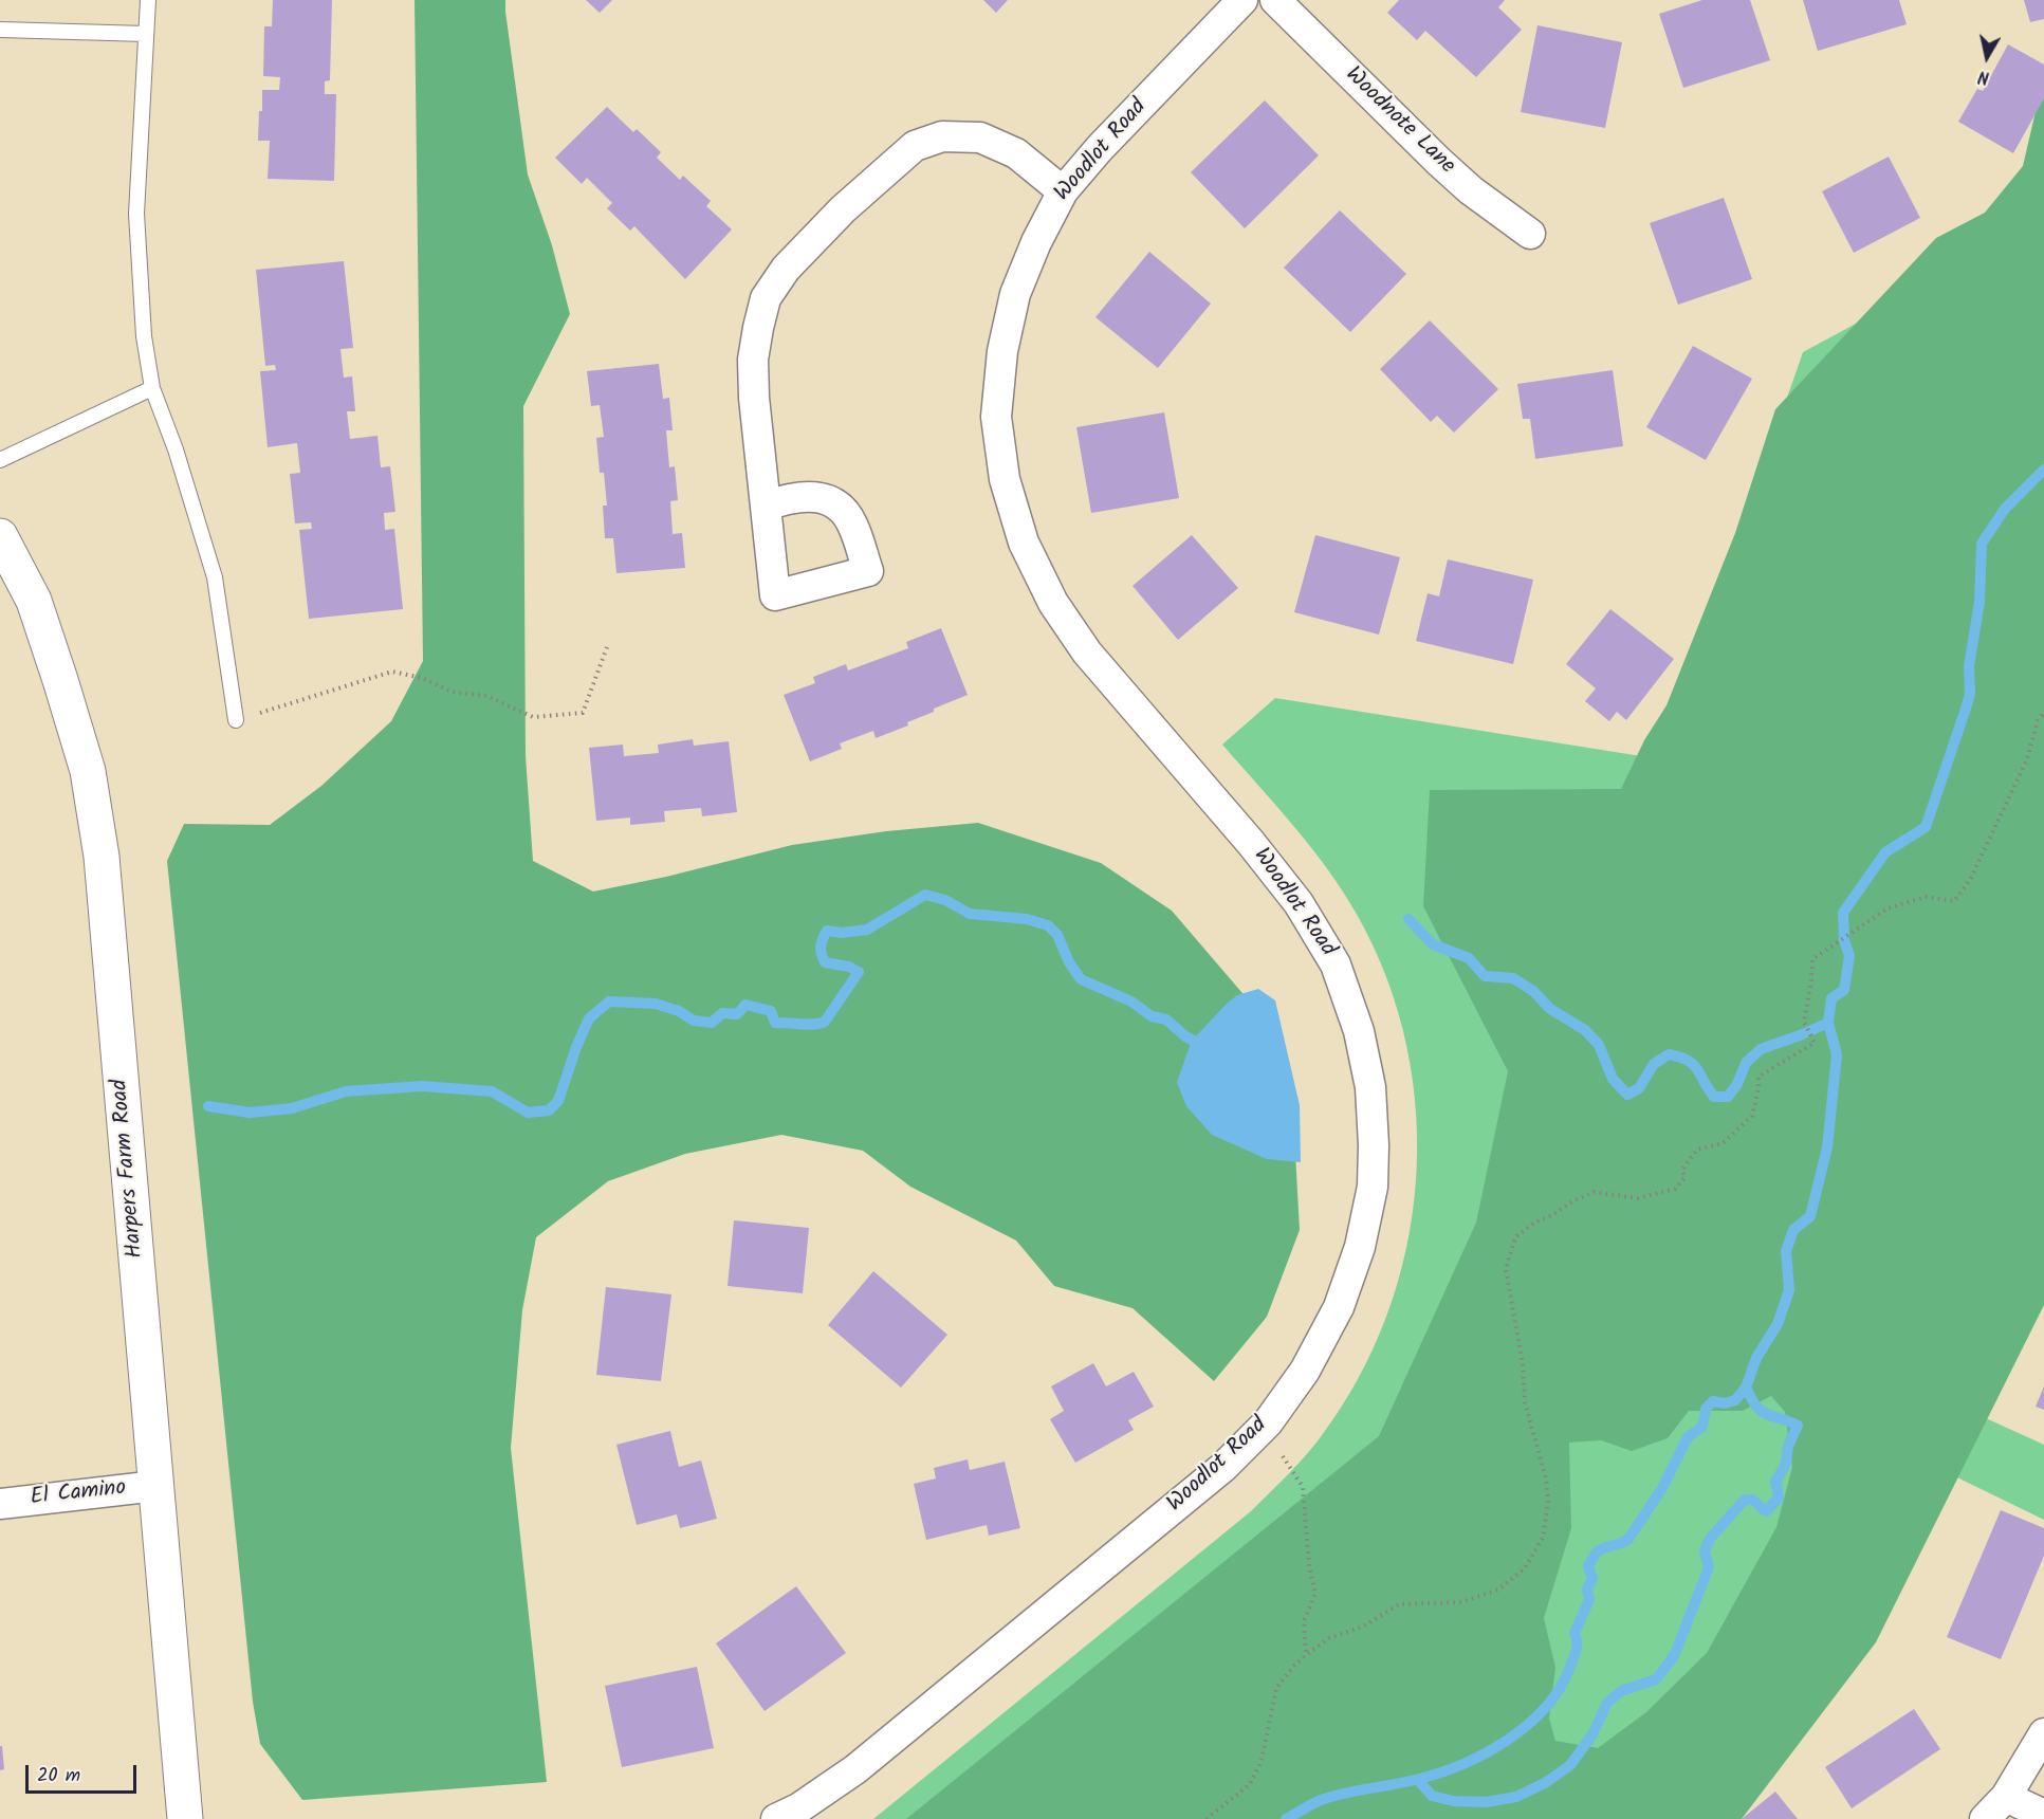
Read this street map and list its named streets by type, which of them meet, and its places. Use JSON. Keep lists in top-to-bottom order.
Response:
{
  "streets": {
    "main road": ["Harpers Farm Road"],
    "street": ["Woodnote Lane", "Woodlot Road", "El Camino"]
  },
  "crossings": [
    ["Harpers Farm Road", "El Camino"]
  ],
  "scale_bar": "20 m",
  "north": "bottom"
}
